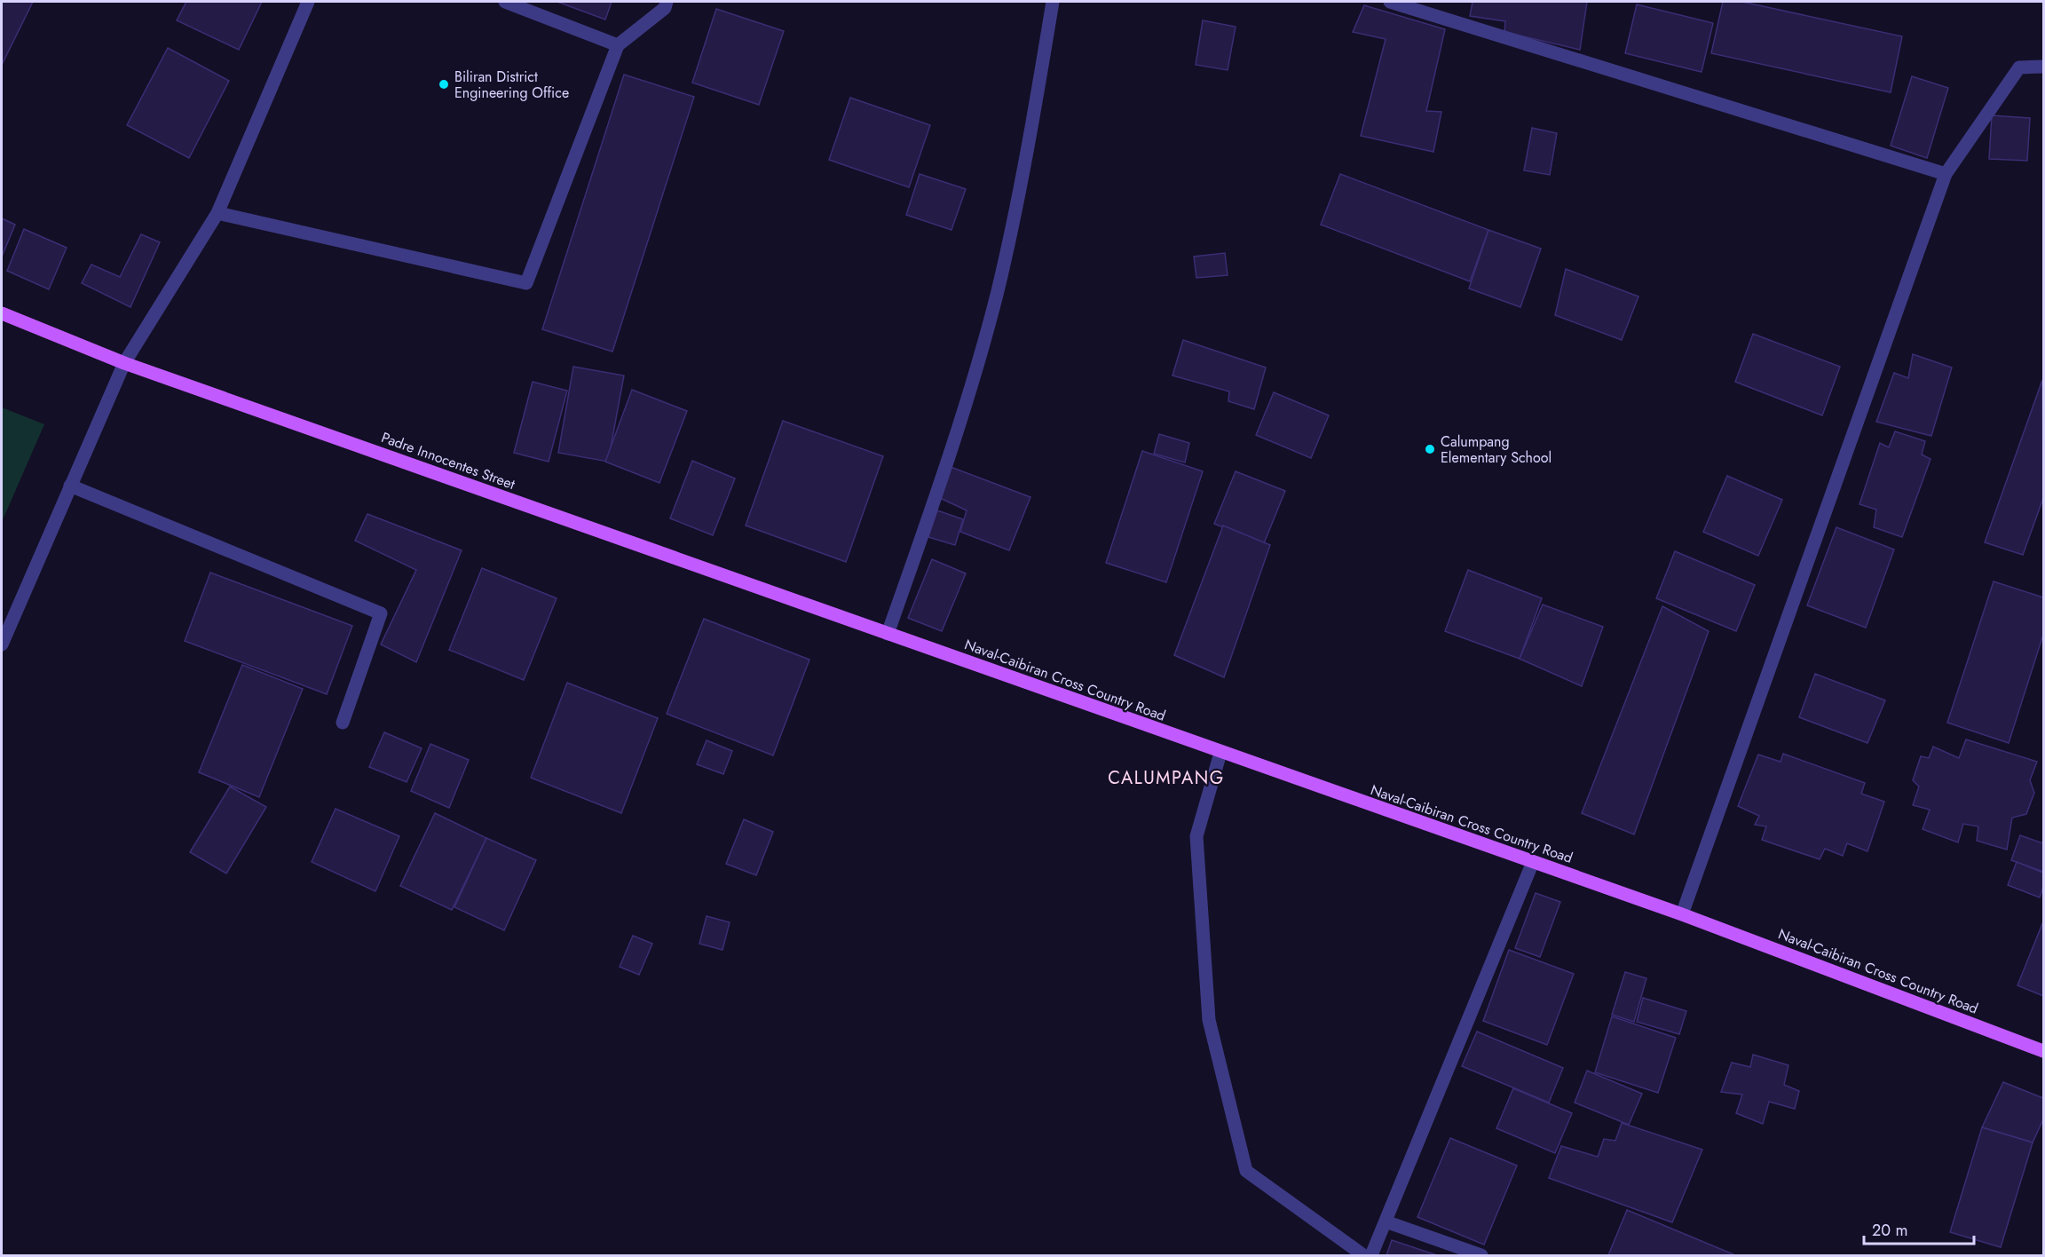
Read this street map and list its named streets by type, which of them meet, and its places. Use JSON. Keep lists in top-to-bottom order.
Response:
{
  "streets": {
    "main road": ["Padre Innocentes Street", "Naval-Caibiran Cross Country Road"]
  },
  "crossings": [
    ["Padre Innocentes Street", "Naval-Caibiran Cross Country Road"]
  ],
  "districts": ["CALUMPANG"],
  "places": ["Biliran District Engineering Office", "Calumpang Elementary School"],
  "scale_bar": "20 m"
}
